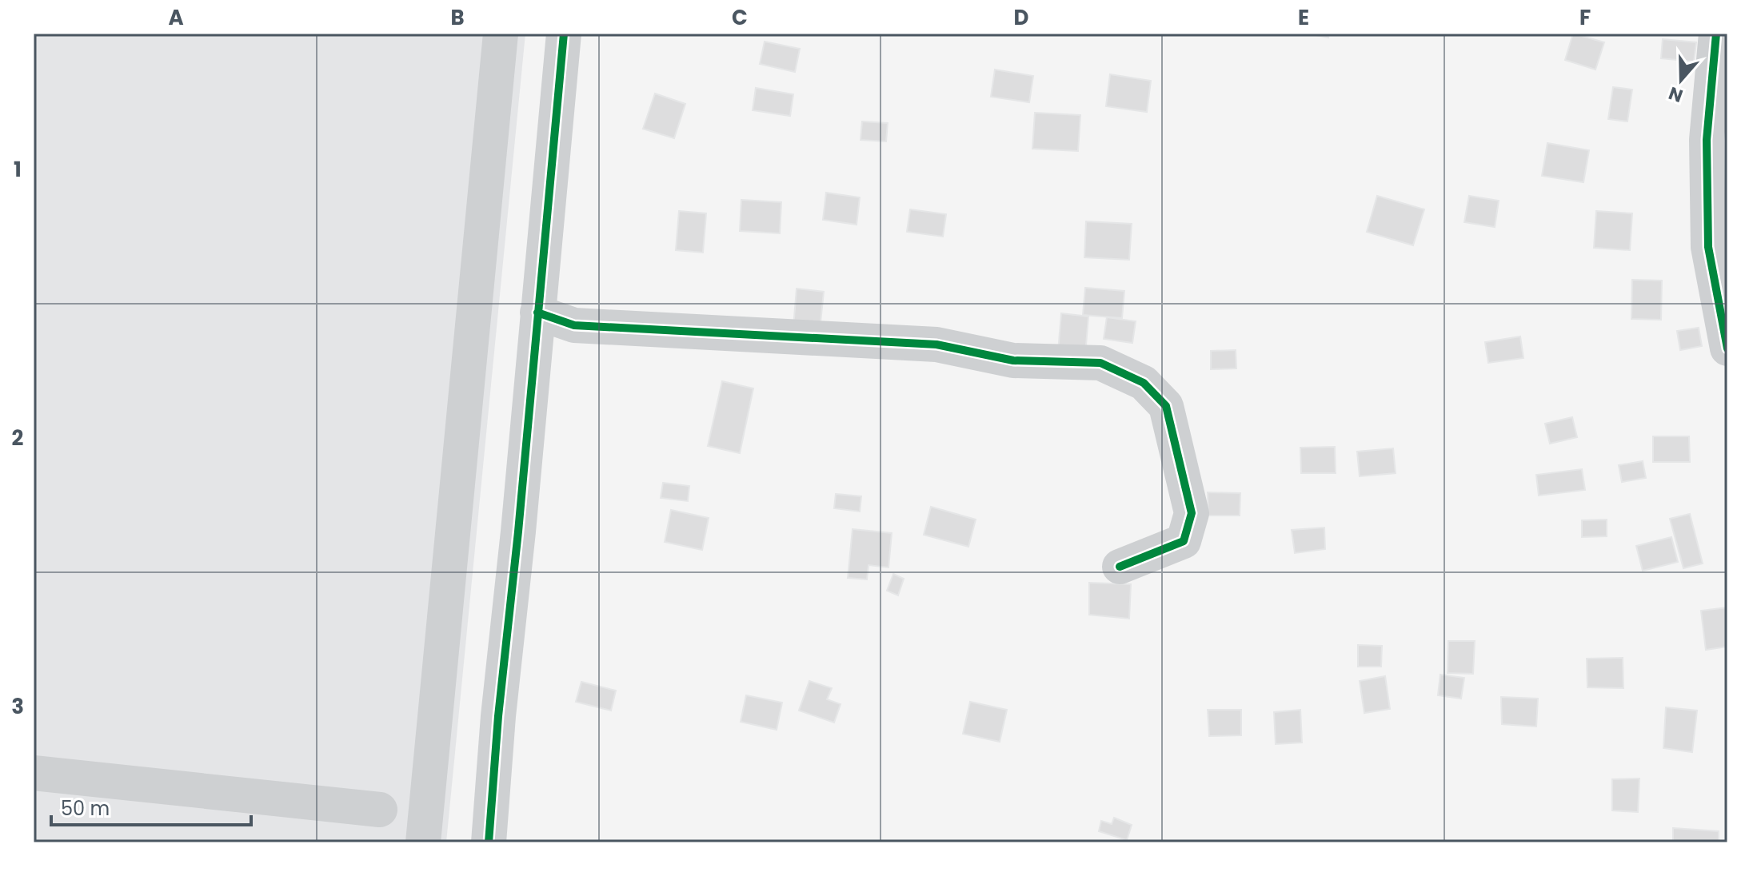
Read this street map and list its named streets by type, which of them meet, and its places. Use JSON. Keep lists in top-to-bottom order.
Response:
{
  "scale_bar": "50 m",
  "north": "bottom",
  "grid": {
    "columns": [
      "A",
      "B",
      "C",
      "D",
      "E",
      "F"
    ],
    "rows": ["1", "2", "3"]
  }
}
